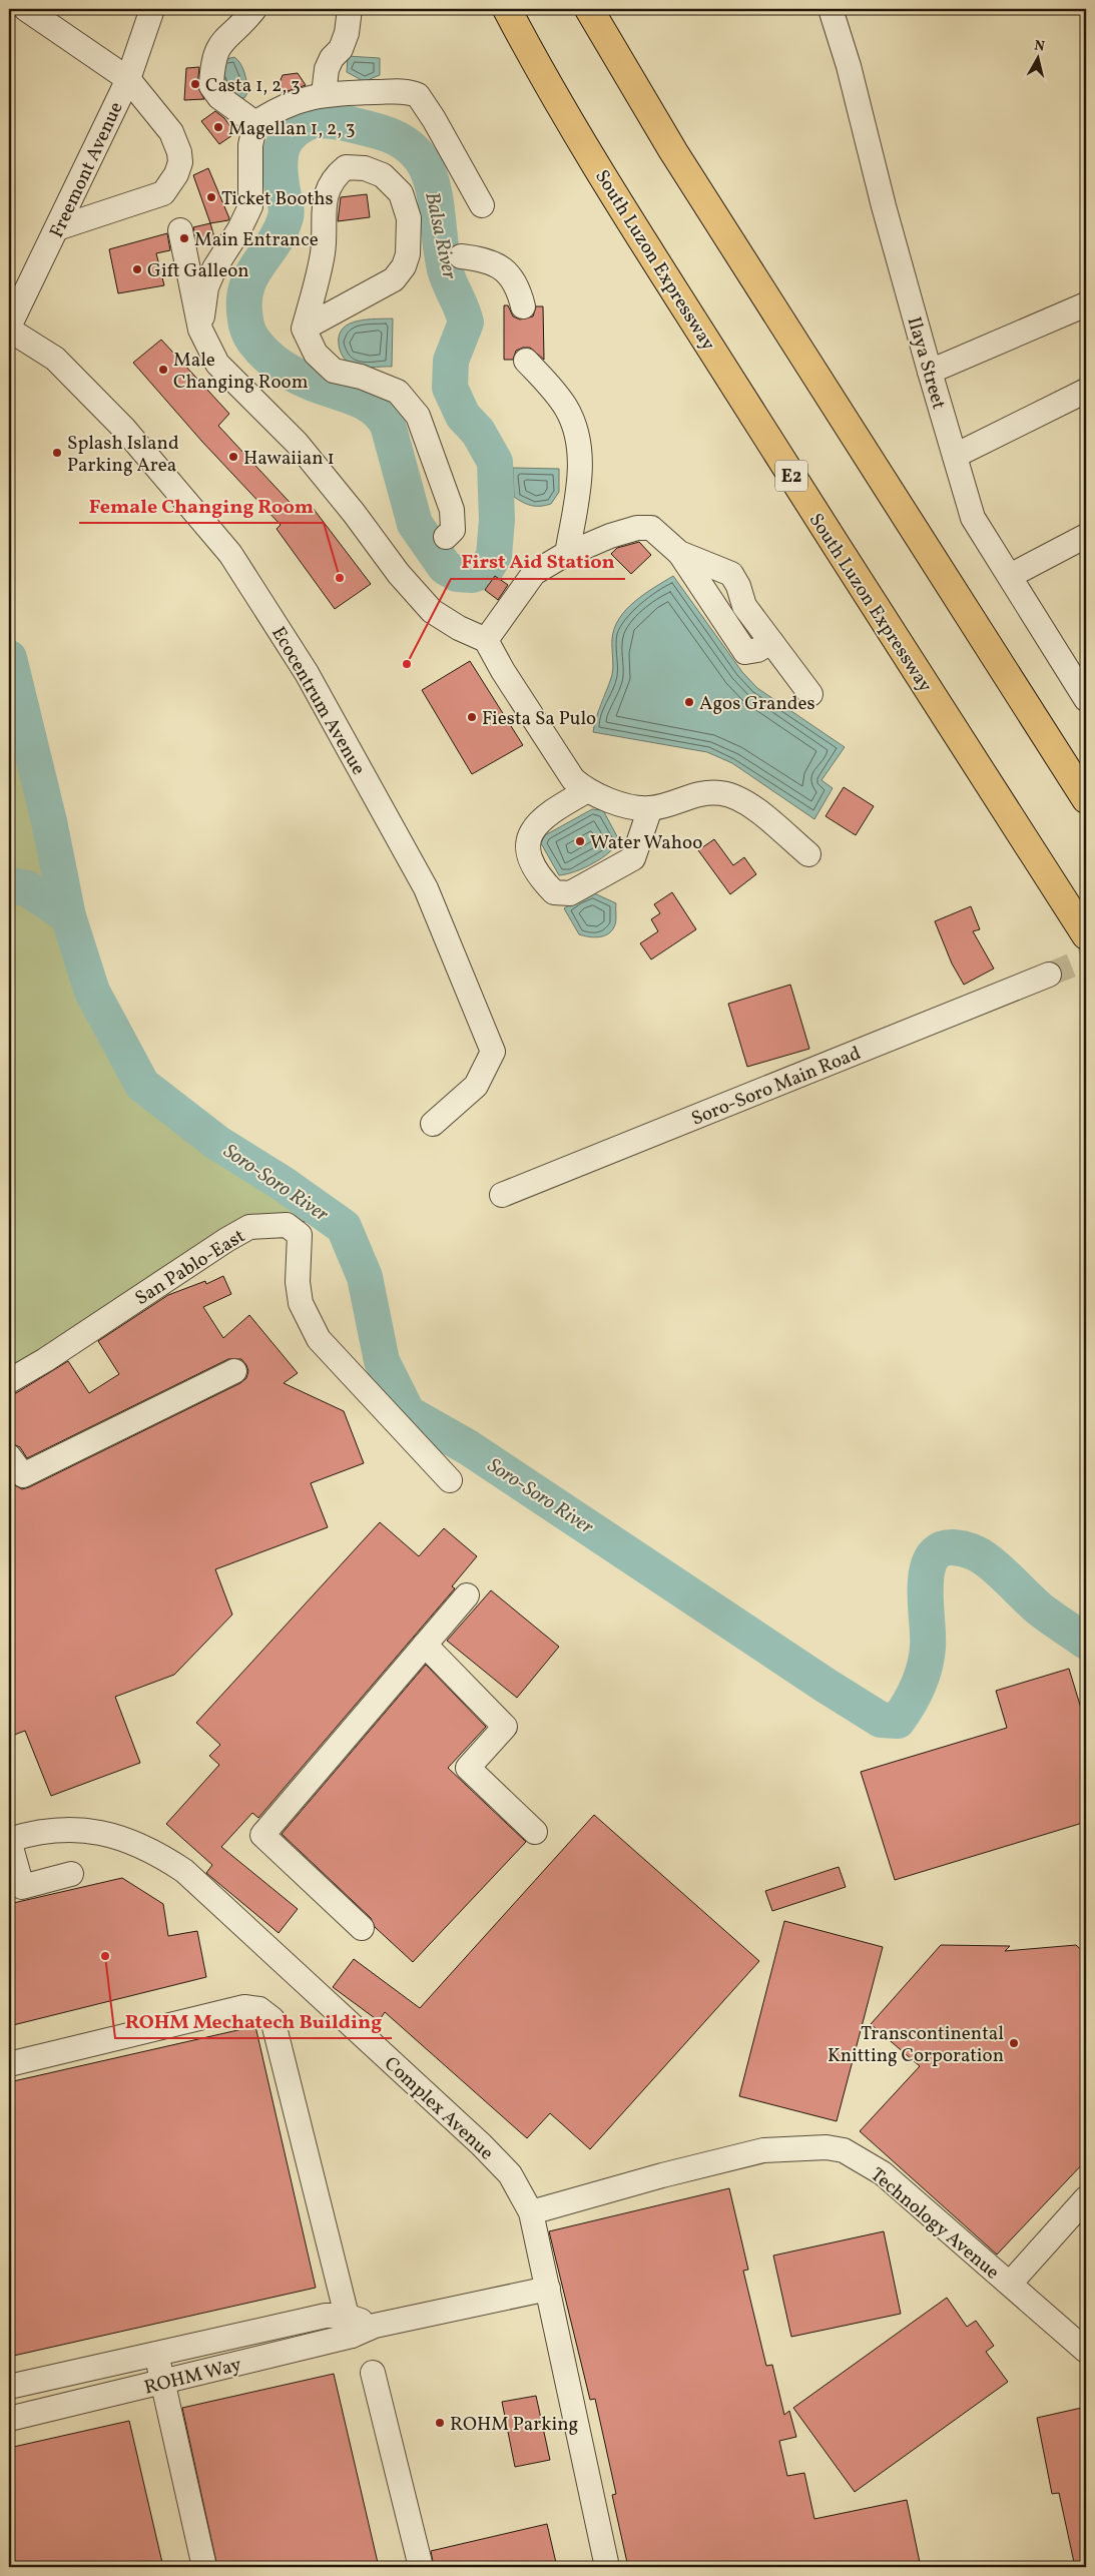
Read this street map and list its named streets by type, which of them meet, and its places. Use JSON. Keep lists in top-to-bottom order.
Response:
{
  "streets": {
    "highway": ["South Luzon Expressway", "E2"],
    "street": [
      "Freemont Avenue",
      "Ilaya Street",
      "Ecocentrum Avenue",
      "Soro-Soro Main Road",
      "San Pablo-East",
      "Complex Avenue",
      "Technology Avenue",
      "ROHM Way"
    ]
  },
  "crossings": [
    ["Freemont Avenue", "Ecocentrum Avenue"],
    ["Complex Avenue", "Technology Avenue"],
    ["Complex Avenue", "ROHM Way"]
  ],
  "water": ["Balsa River", "Soro-Soro River"],
  "places": [
    "Casta 1, 2, 3",
    "Magellan 1, 2, 3",
    "Ticket Booths",
    "Main Entrance",
    "Gift Galleon",
    "Male Changing Room",
    "Splash Island Parking Area",
    "Hawaiian 1",
    "Female Changing Room",
    "First Aid Station",
    "Agos Grandes",
    "Fiesta Sa Pulo",
    "Water Wahoo",
    "ROHM Mechatech Building",
    "Transcontinental Knitting Corporation",
    "ROHM Parking"
  ],
  "north": "top"
}
